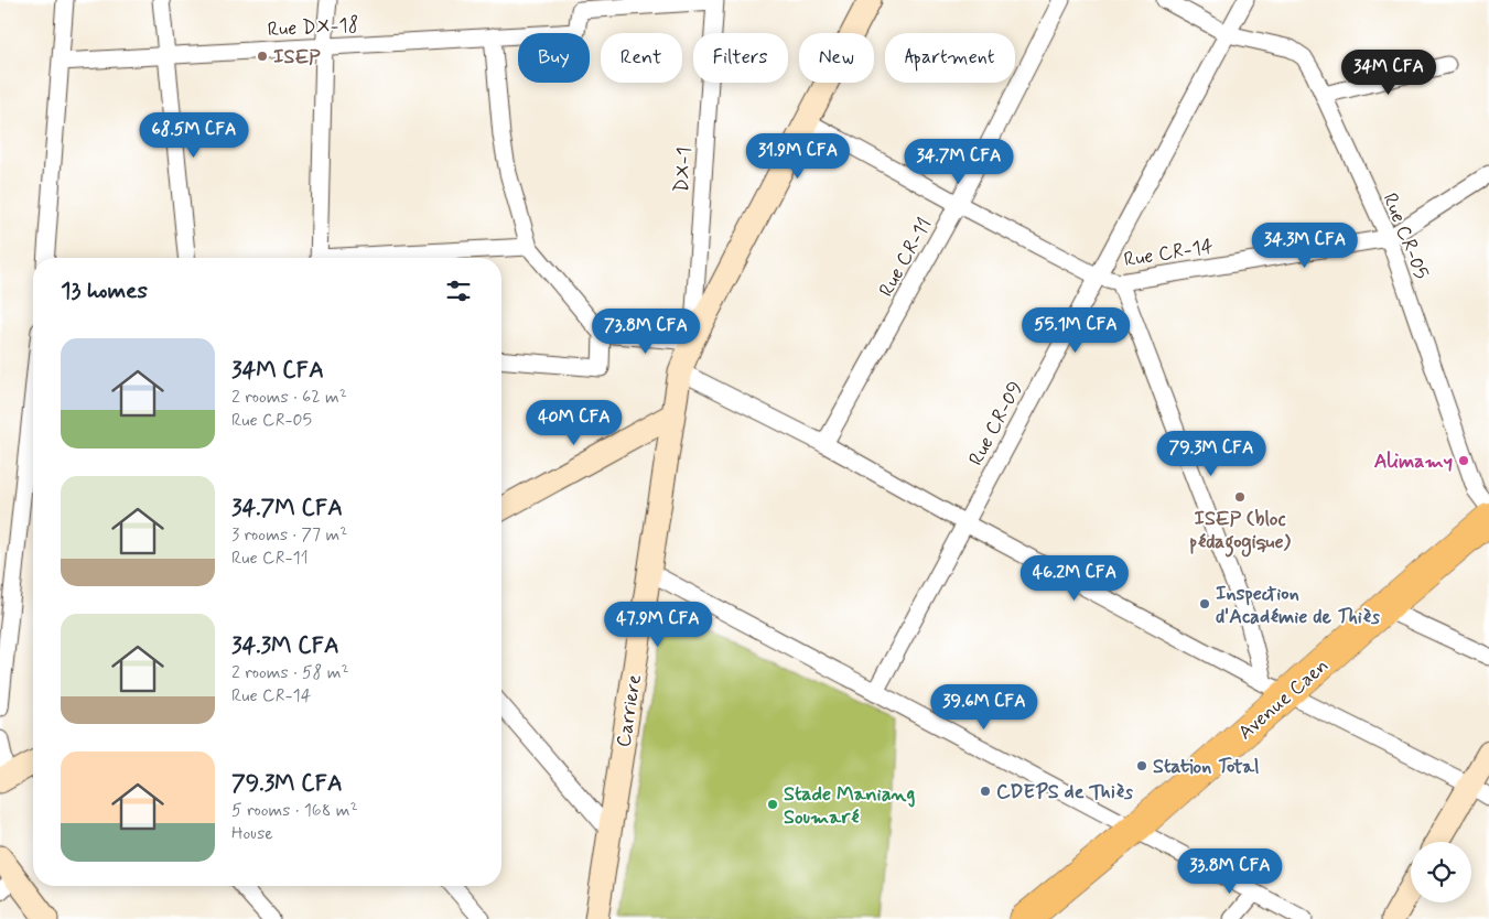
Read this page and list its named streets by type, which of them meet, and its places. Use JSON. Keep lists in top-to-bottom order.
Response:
{
  "streets": {
    "highway": ["Avenue Caen"],
    "street": [
      "Rue DX-18",
      "DX-1",
      "Rue CR-05",
      "Rue CR-14",
      "Rue CR-11",
      "Rue CR-09",
      "Carriere"
    ]
  },
  "crossings": [
    ["Rue DX-18", "DX-1"],
    ["DX-1", "Carriere"],
    ["Rue CR-05", "Rue CR-14"],
    ["Rue CR-05", "Rue CR-09"],
    ["Rue CR-14", "Rue CR-11"],
    ["Rue CR-14", "Rue CR-09"],
    ["Rue CR-14", "Carriere"]
  ],
  "places": [
    "ISEP",
    "Alimamy",
    "ISEP (bloc pédagogique)",
    "Inspection d'Académie de Thiès",
    "Station Total",
    "CDEPS de Thiès",
    "Stade Maniang Soumaré"
  ],
  "page": {
    "chip": [
      "Buy",
      "Rent",
      "Filters",
      "New",
      "Apartment"
    ],
    "price": [
      "34M CFA",
      "68.5M CFA",
      "31.9M CFA",
      "34.7M CFA",
      "34.3M CFA",
      "55.1M CFA",
      "73.8M CFA",
      "40M CFA",
      "79.3M CFA",
      "46.2M CFA",
      "47.9M CFA",
      "39.6M CFA",
      "33.8M CFA"
    ],
    "heading": "13 homes",
    "list": [
      {
        "name": "34M CFA",
        "note": "2 rooms · 62 m² · Rue CR-05"
      },
      {
        "name": "34.7M CFA",
        "note": "3 rooms · 77 m² · Rue CR-11"
      },
      {
        "name": "34.3M CFA",
        "note": "2 rooms · 58 m² · Rue CR-14"
      },
      {
        "name": "79.3M CFA",
        "note": "5 rooms · 168 m² · House"
      }
    ]
  }
}
